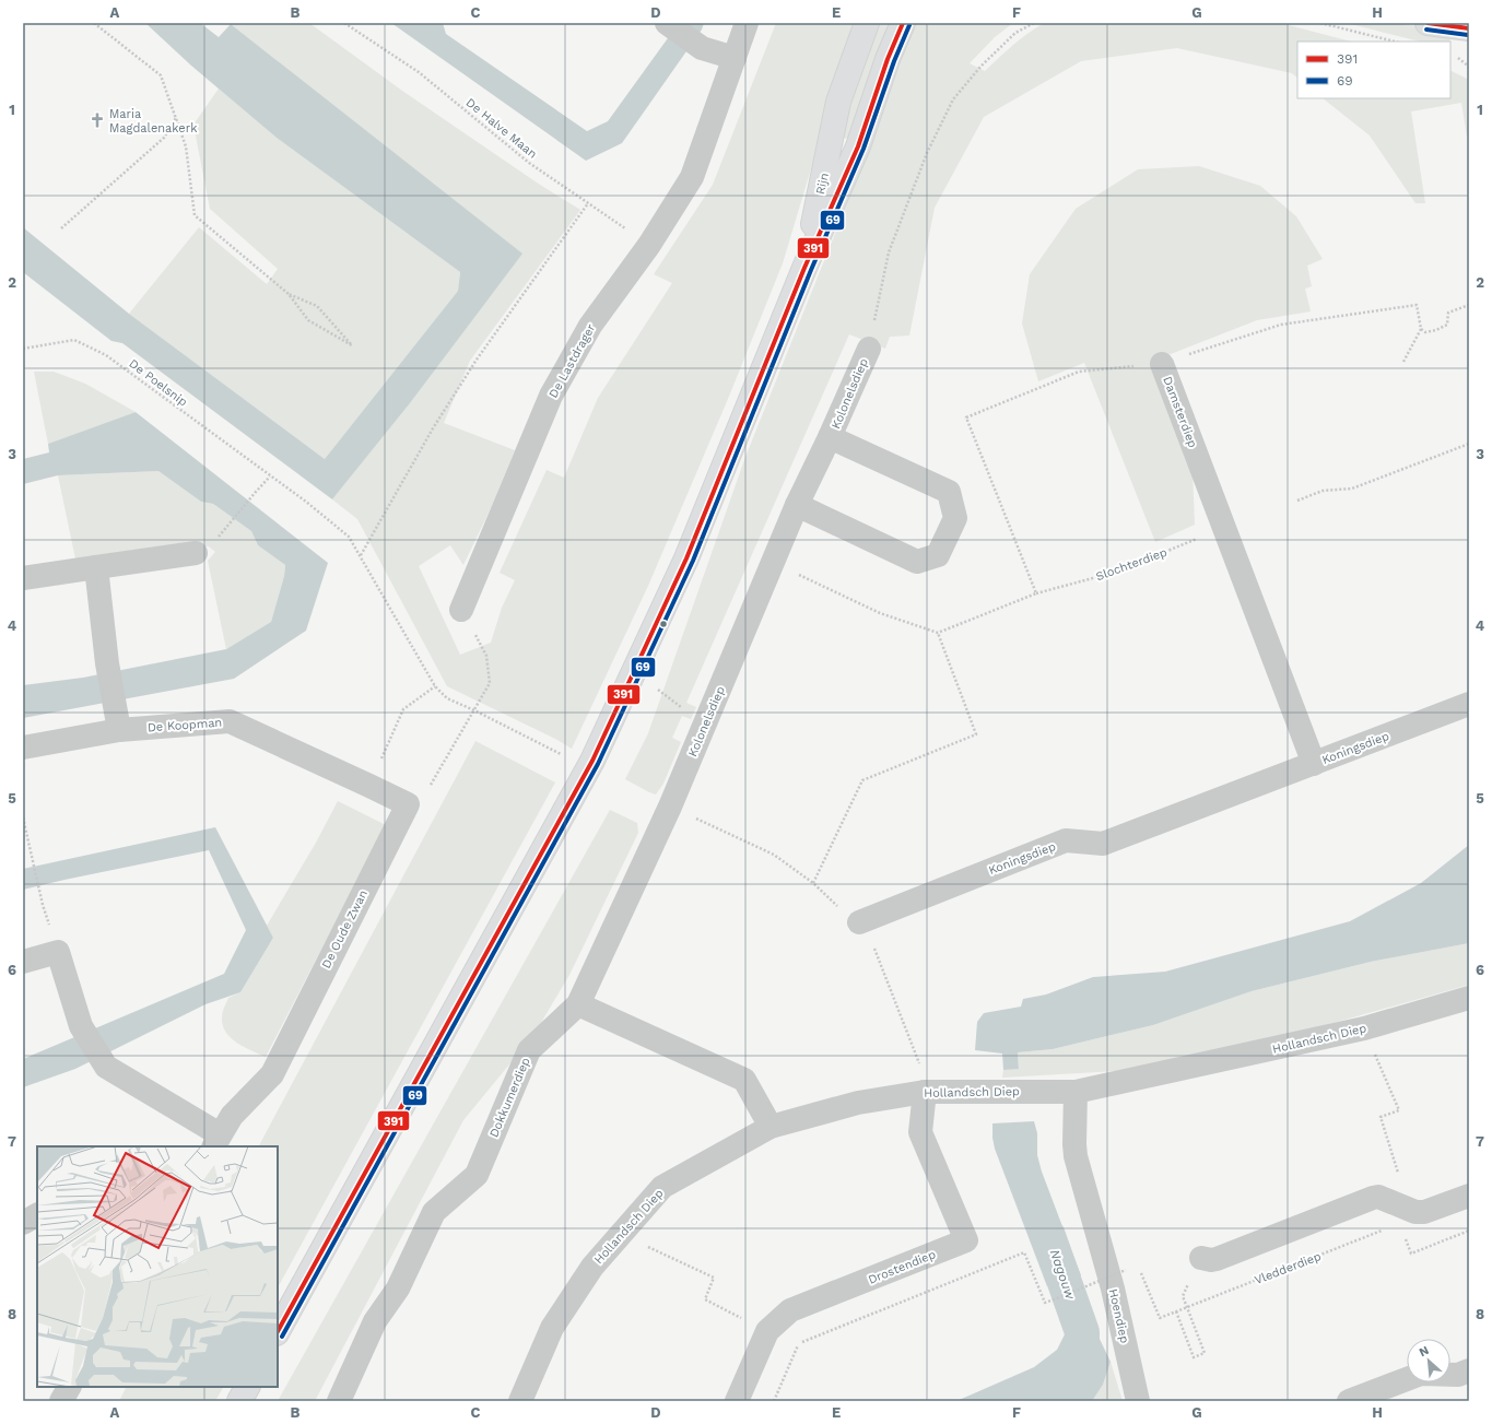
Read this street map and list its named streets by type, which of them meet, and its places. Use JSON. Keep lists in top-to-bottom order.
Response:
{
  "streets": {
    "main road": ["Rijn"],
    "street": [
      "De Lastdrager",
      "Kolonelsdiep",
      "Damsterdiep",
      "De Koopman",
      "Koningsdiep",
      "De Oude Zwan",
      "Hollandsch Diep",
      "Dokkumerdiep",
      "Drostendiep",
      "Hoendiep"
    ],
    "path": [
      "De Halve Maan",
      "De Poelsnip",
      "Slochterdiep",
      "Vledderdiep"
    ]
  },
  "crossings": [
    ["De Halve Maan", "De Lastdrager"],
    ["Kolonelsdiep", "Dokkumerdiep"],
    ["Damsterdiep", "Slochterdiep"],
    ["Damsterdiep", "Koningsdiep"],
    ["De Koopman", "De Oude Zwan"],
    ["Hollandsch Diep", "Drostendiep"],
    ["Hollandsch Diep", "Hoendiep"]
  ],
  "water": ["Nagouw"],
  "places": {
    "church": ["Maria Magdalenakerk"]
  },
  "lines": ["transit line 391", "transit line 69"],
  "legend": ["391", "69"],
  "north": "top left",
  "grid": {
    "columns": [
      "A",
      "B",
      "C",
      "D",
      "E",
      "F",
      "G",
      "H"
    ],
    "rows": [
      "1",
      "2",
      "3",
      "4",
      "5",
      "6",
      "7",
      "8"
    ]
  }
}
